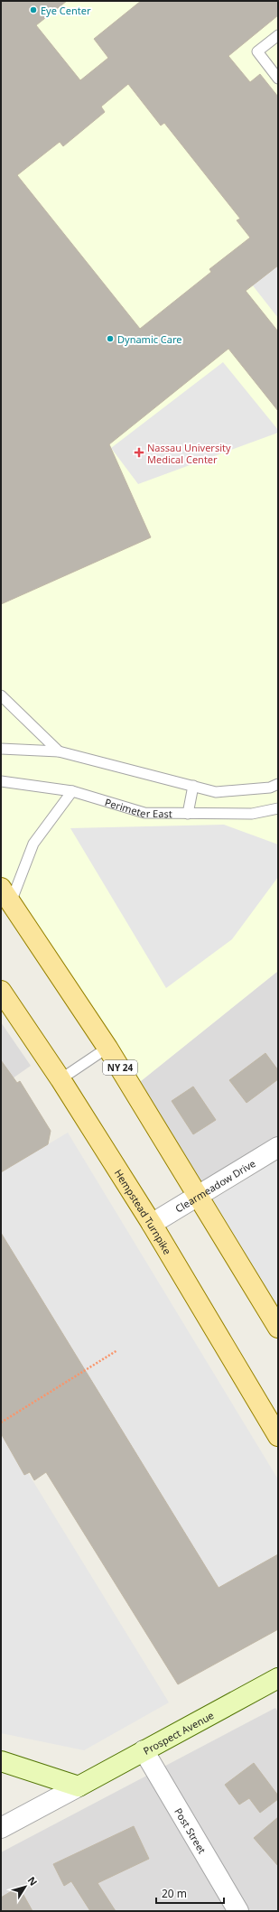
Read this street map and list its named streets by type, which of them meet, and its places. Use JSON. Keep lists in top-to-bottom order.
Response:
{
  "streets": {
    "main road": ["NY 24", "Hempstead Turnpike"],
    "street": ["Clearmeadow Drive", "Prospect Avenue", "Post Street"],
    "lane": ["Perimeter East"]
  },
  "crossings": [
    ["NY 24", "Clearmeadow Drive"],
    ["Clearmeadow Drive", "Hempstead Turnpike"],
    ["Prospect Avenue", "Post Street"]
  ],
  "places": {
    "other": ["Eye Center", "Dynamic Care"],
    "health": ["Nassau University Medical Center"]
  },
  "scale_bar": "20 m",
  "north": "top right"
}
